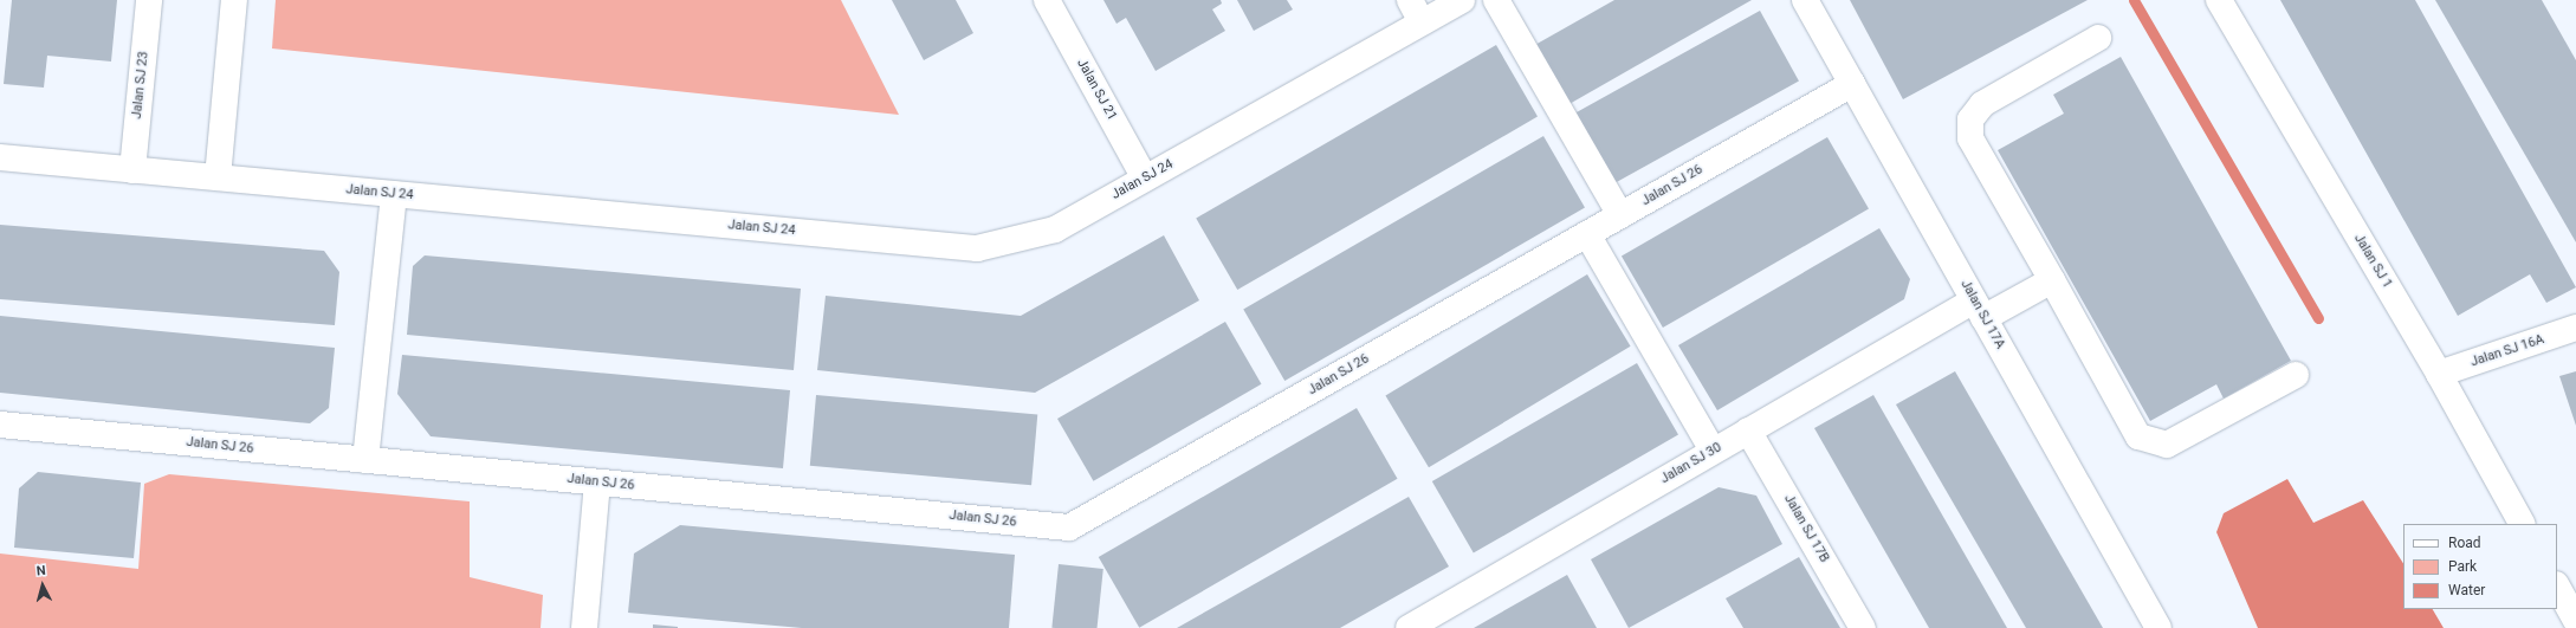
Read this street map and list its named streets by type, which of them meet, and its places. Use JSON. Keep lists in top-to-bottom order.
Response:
{
  "streets": {
    "street": [
      "Jalan SJ 23",
      "Jalan SJ 21",
      "Jalan SJ 24",
      "Jalan SJ 26",
      "Jalan SJ 1",
      "Jalan SJ 17A",
      "Jalan SJ 16A",
      "Jalan SJ 30",
      "Jalan SJ 17B"
    ]
  },
  "crossings": [
    ["Jalan SJ 23", "Jalan SJ 24"],
    ["Jalan SJ 21", "Jalan SJ 24"],
    ["Jalan SJ 26", "Jalan SJ 17A"],
    ["Jalan SJ 1", "Jalan SJ 16A"],
    ["Jalan SJ 17A", "Jalan SJ 30"],
    ["Jalan SJ 30", "Jalan SJ 17B"]
  ],
  "legend": ["Road", "Park", "Water"],
  "north": "top"
}
